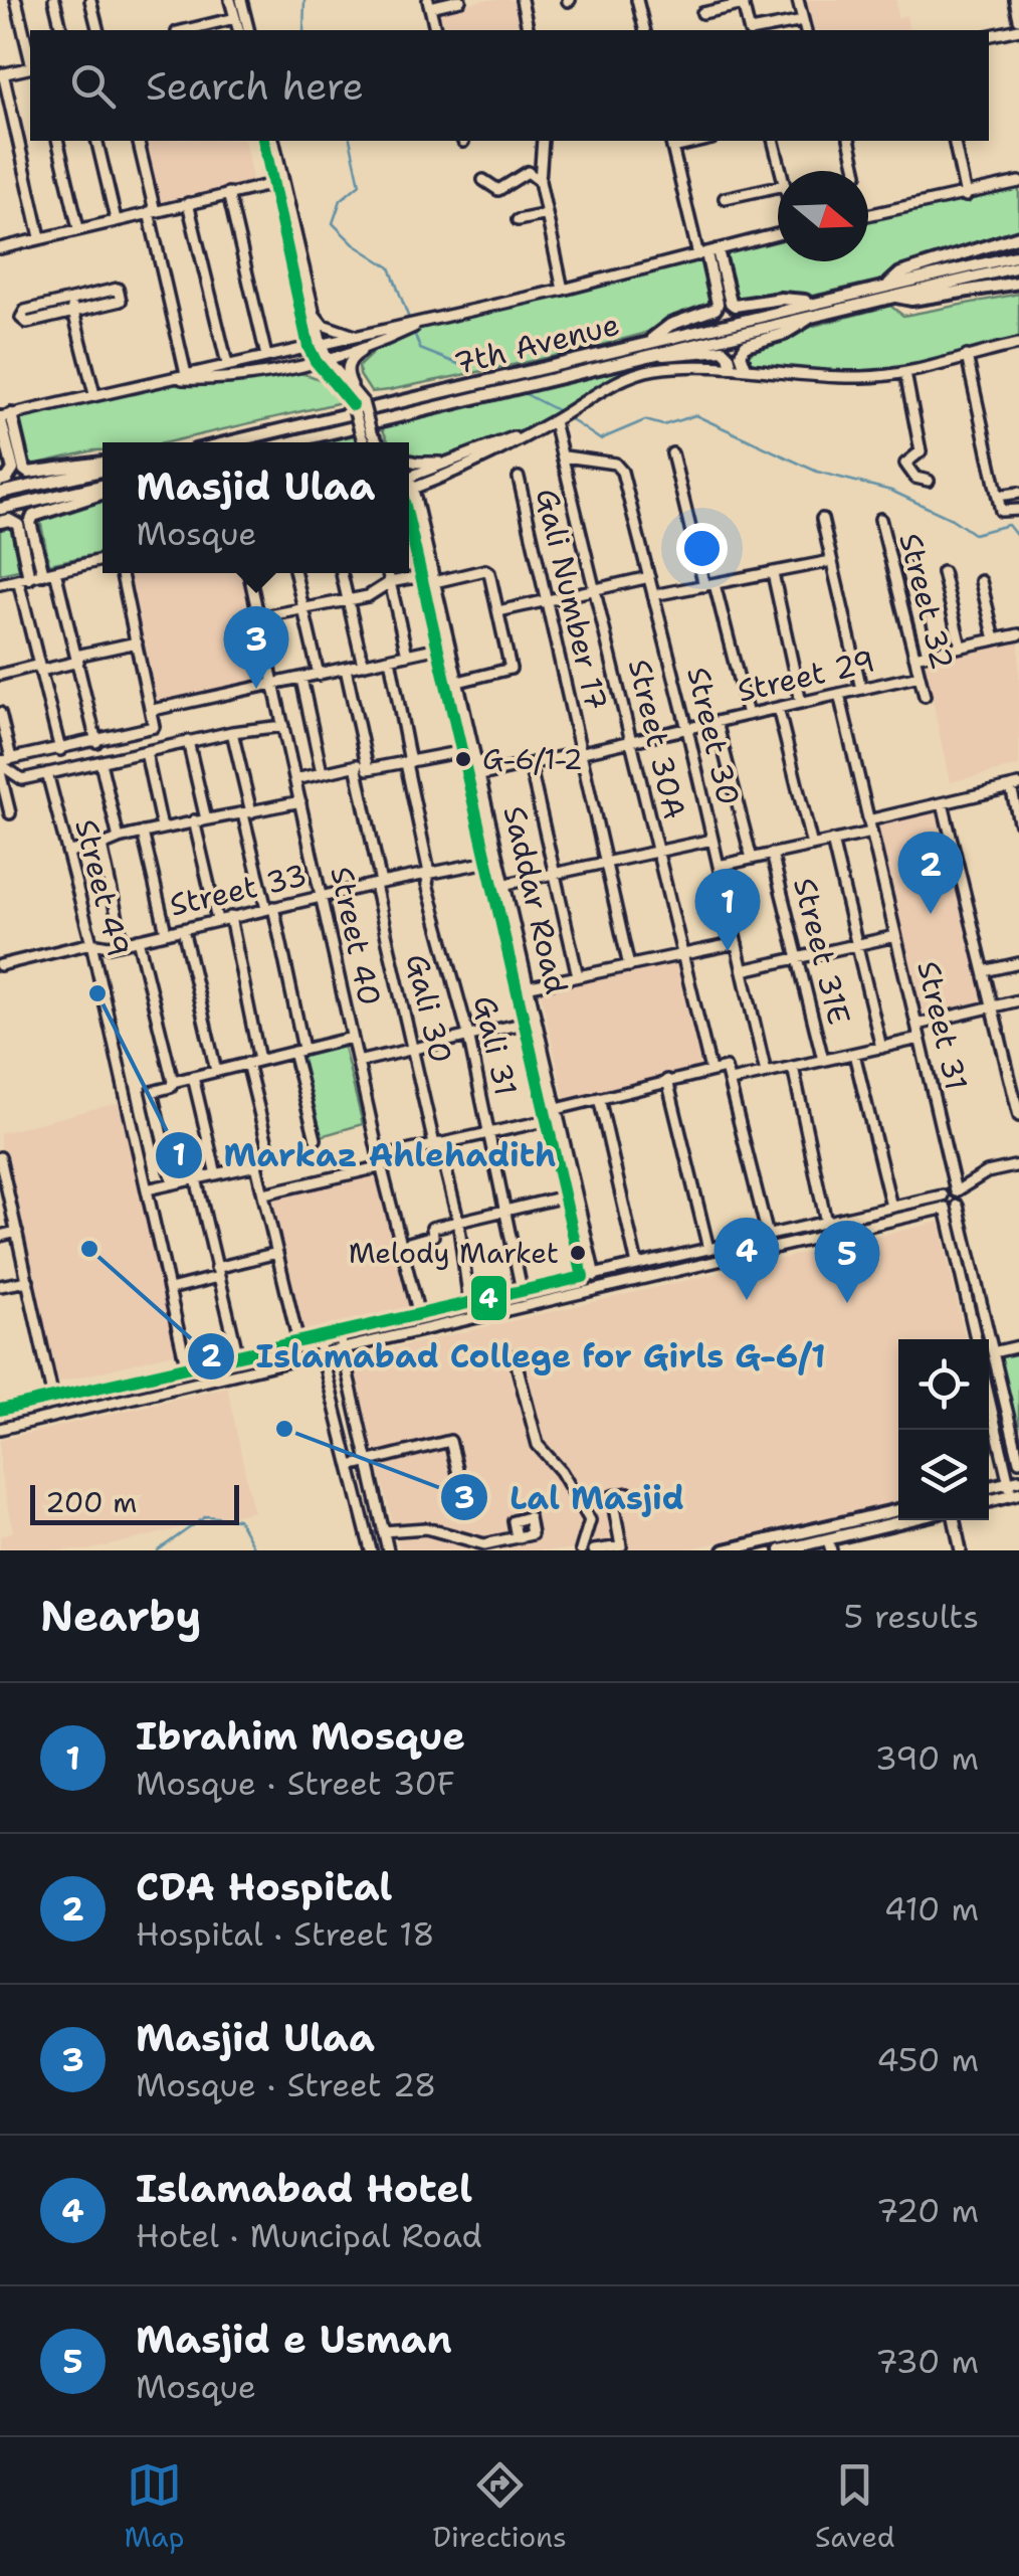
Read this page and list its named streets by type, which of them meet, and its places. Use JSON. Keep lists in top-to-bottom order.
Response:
{
  "streets": {
    "main road": ["7th Avenue"],
    "street": [
      "Gali Number 17",
      "Street 32",
      "Street 29",
      "Street 30",
      "Street 30A",
      "Street 49",
      "Street 33",
      "Saddar Road",
      "Street 40",
      "Street 31E",
      "Gali 30",
      "Street 31",
      "Gali 31"
    ]
  },
  "crossings": [
    ["Gali Number 17", "Street 29"],
    ["Street 32", "Street 29"],
    ["Street 29", "Street 30"],
    ["Street 29", "Street 30A"],
    ["Street 29", "Saddar Road"],
    ["Street 29", "Street 31"],
    ["Street 30", "Street 30A"],
    ["Street 49", "Street 33"],
    ["Street 33", "Saddar Road"],
    ["Street 33", "Street 40"],
    ["Street 33", "Gali 30"],
    ["Street 33", "Gali 31"]
  ],
  "places": [
    "G-6/1-2",
    "Markaz Ahlehadith",
    "Islamabad College for Girls G-6/1",
    "Melody Market",
    "Lal Masjid"
  ],
  "lines": ["transit line 4"],
  "scale_bar": "200 m",
  "north": "right",
  "page": {
    "search": "Search here",
    "popup": ["Masjid Ulaa", "Mosque"],
    "pins": [
      "3",
      "2",
      "1",
      "4",
      "5"
    ],
    "scale": "200 m",
    "heading": ["Nearby", "5 results"],
    "list": [
      {
        "mark": "1",
        "name": "Ibrahim Mosque",
        "note": "Mosque · Street 30F",
        "value": "390 m"
      },
      {
        "mark": "2",
        "name": "CDA Hospital",
        "note": "Hospital · Street 18",
        "value": "410 m"
      },
      {
        "mark": "3",
        "name": "Masjid Ulaa",
        "note": "Mosque · Street 28",
        "value": "450 m"
      },
      {
        "mark": "4",
        "name": "Islamabad Hotel",
        "note": "Hotel · Muncipal Road",
        "value": "720 m"
      },
      {
        "mark": "5",
        "name": "Masjid e Usman",
        "note": "Mosque",
        "value": "730 m"
      }
    ],
    "nav": ["Map", "Directions", "Saved"]
  }
}
